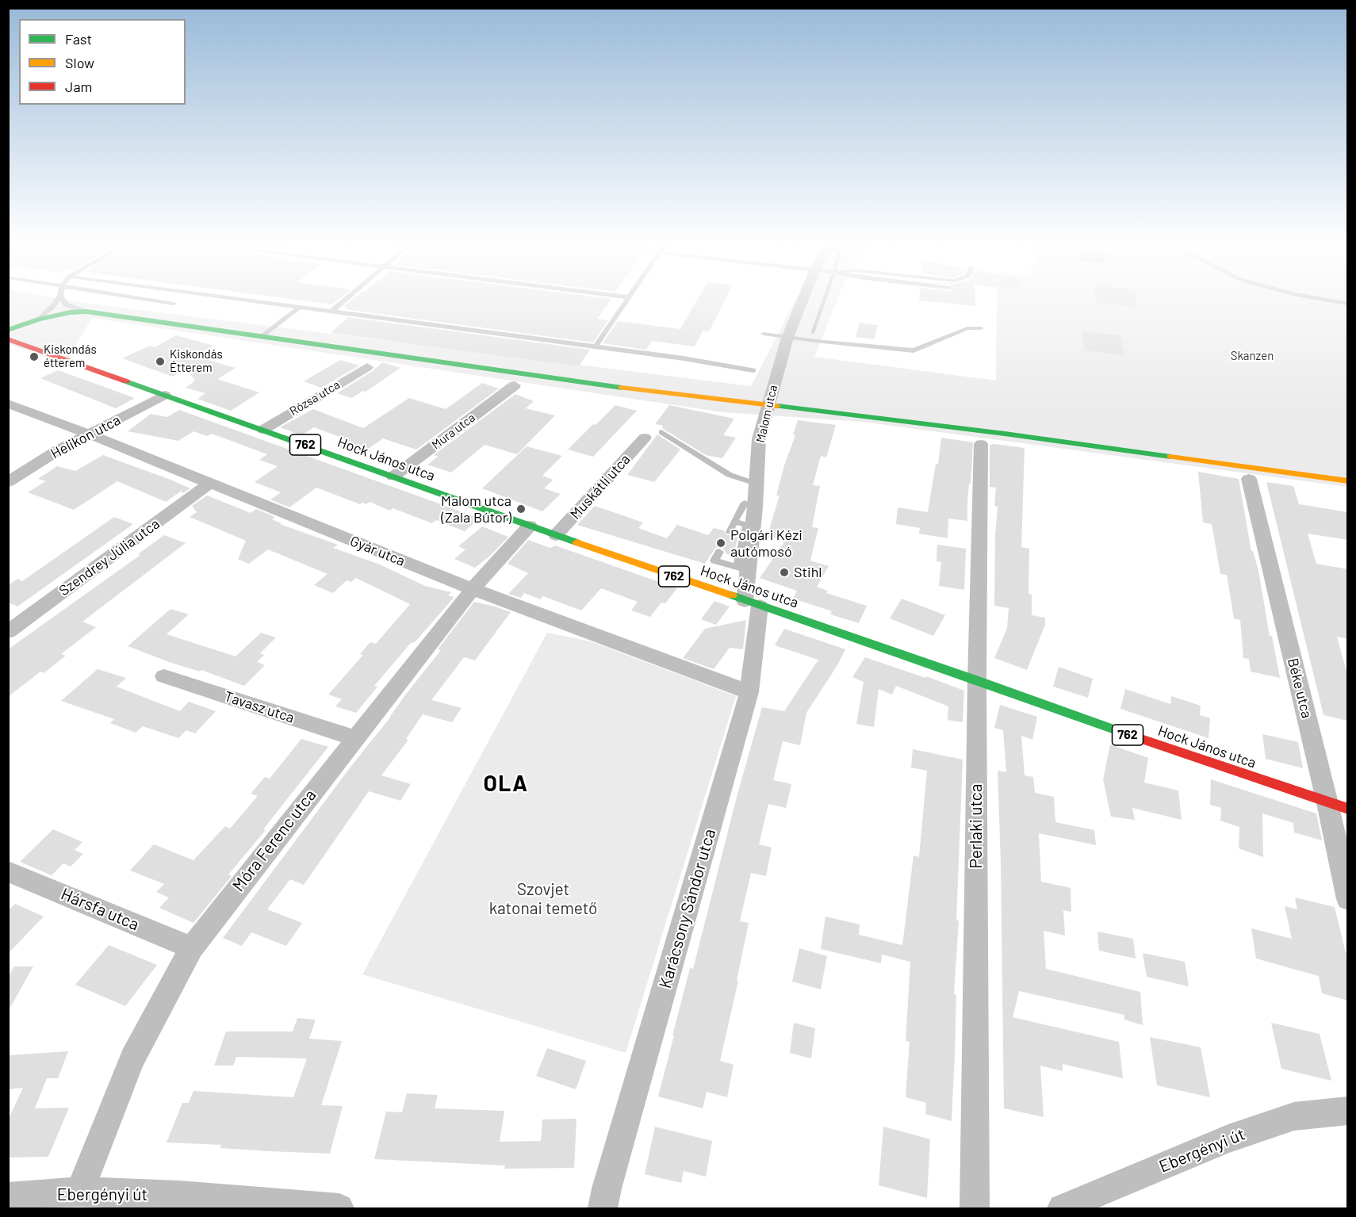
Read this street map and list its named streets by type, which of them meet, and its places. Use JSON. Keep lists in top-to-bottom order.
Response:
{
  "streets": {
    "street": [
      "Rózsa utca",
      "Malom utca",
      "Mura utca",
      "Helikon utca",
      "762",
      "Hock János utca",
      "Muskátli utca",
      "Gyár utca",
      "Szendrey Júlia utca",
      "Béke utca",
      "Tavasz utca",
      "Perlaki utca",
      "Móra Ferenc utca",
      "Karácsony Sándor utca",
      "Hársfa utca",
      "Ebergényi út"
    ]
  },
  "crossings": [
    ["Rózsa utca", "Hock János utca"],
    ["Malom utca", "Hock János utca"],
    ["Malom utca", "Karácsony Sándor utca"],
    ["Mura utca", "Hock János utca"],
    ["Helikon utca", "Hock János utca"],
    ["Helikon utca", "Gyár utca"],
    ["Hock János utca", "Muskátli utca"],
    ["Hock János utca", "Béke utca"],
    ["Hock János utca", "Perlaki utca"],
    ["Hock János utca", "Móra Ferenc utca"],
    ["Hock János utca", "Karácsony Sándor utca"],
    ["Gyár utca", "Szendrey Júlia utca"],
    ["Gyár utca", "Móra Ferenc utca"],
    ["Gyár utca", "Karácsony Sándor utca"],
    ["Tavasz utca", "Móra Ferenc utca"],
    ["Móra Ferenc utca", "Hársfa utca"],
    ["Móra Ferenc utca", "Ebergényi út"]
  ],
  "districts": ["OLA"],
  "parks": ["Skanzen", "Szovjet katonai temető"],
  "places": [
    "Kiskondás étterem",
    "Kiskondás Étterem",
    "Malom utca (Zala Bútor)",
    "Polgári Kézi autómosó",
    "Stihl"
  ],
  "legend": ["Fast", "Slow", "Jam"]
}
